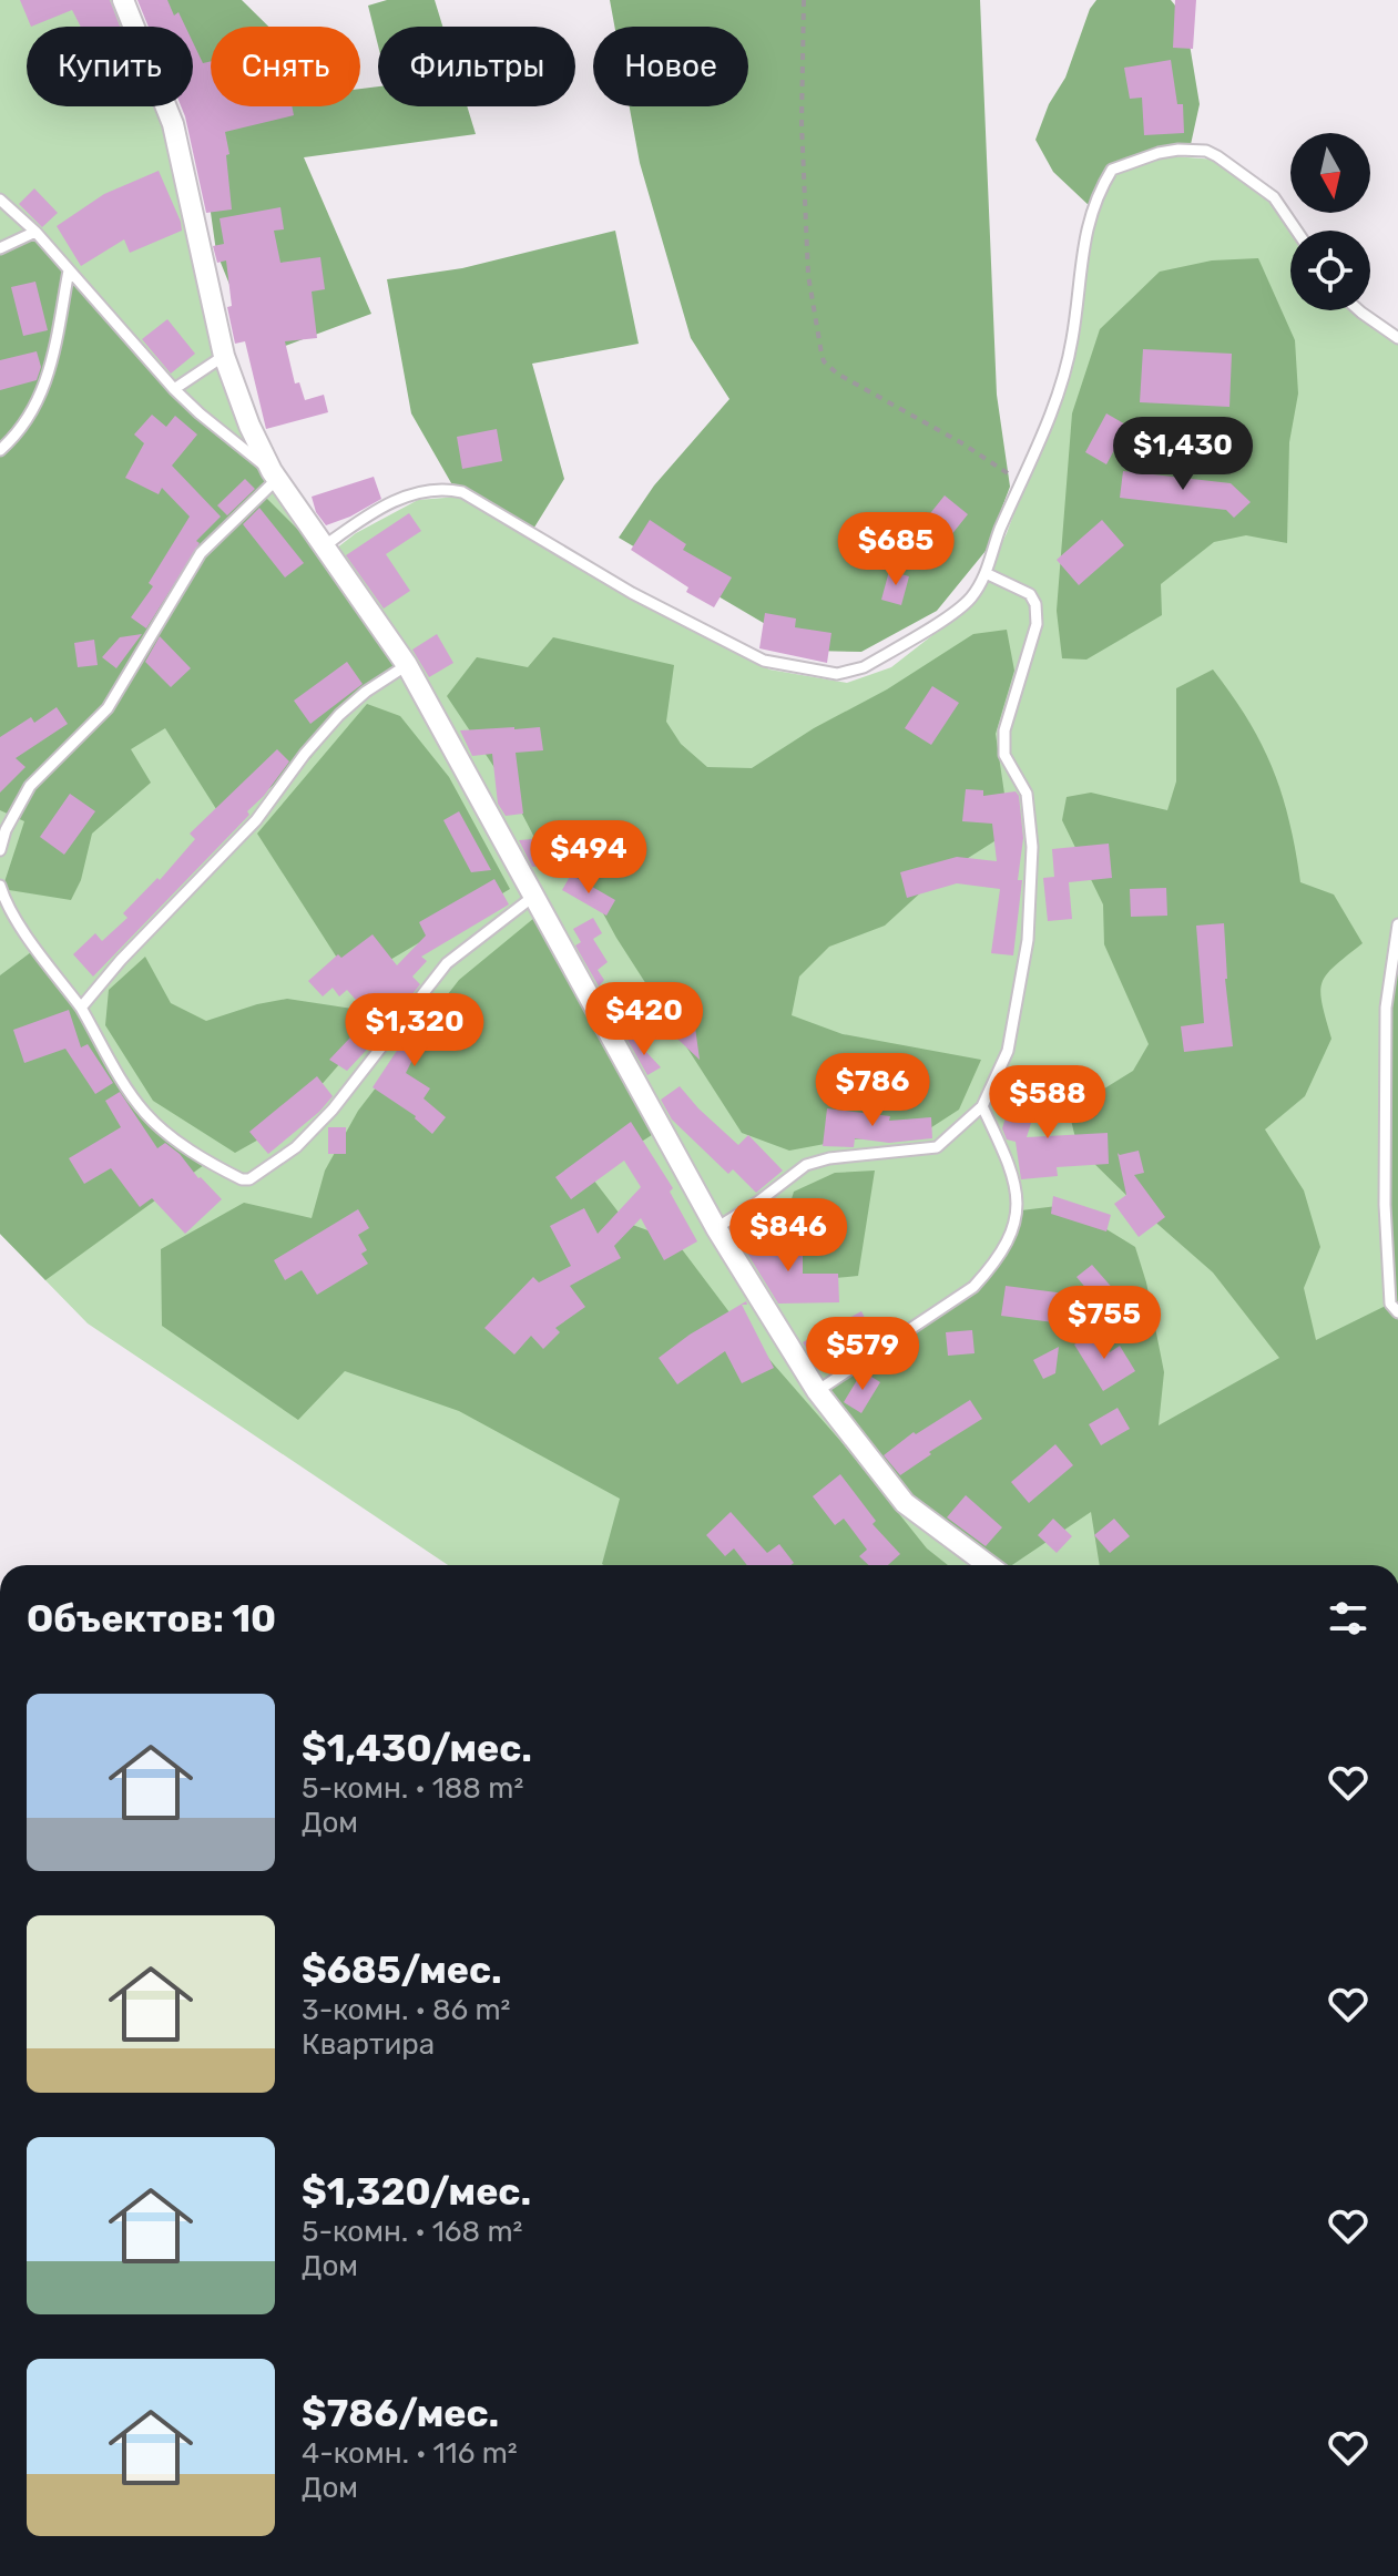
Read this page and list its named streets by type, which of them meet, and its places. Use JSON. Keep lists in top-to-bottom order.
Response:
{
  "north": "bottom",
  "page": {
    "chip": [
      "Купить",
      "Снять",
      "Фильтры",
      "Новое"
    ],
    "price": [
      "$1,430",
      "$685",
      "$494",
      "$420",
      "$1,320",
      "$786",
      "$588",
      "$846",
      "$755",
      "$579"
    ],
    "heading": "Объектов: 10",
    "list": [
      {
        "name": "$1,430/мес.",
        "note": "5-комн. · 188 m² · Дом"
      },
      {
        "name": "$685/мес.",
        "note": "3-комн. · 86 m² · Квартира"
      },
      {
        "name": "$1,320/мес.",
        "note": "5-комн. · 168 m² · Дом"
      },
      {
        "name": "$786/мес.",
        "note": "4-комн. · 116 m² · Дом"
      }
    ]
  }
}
